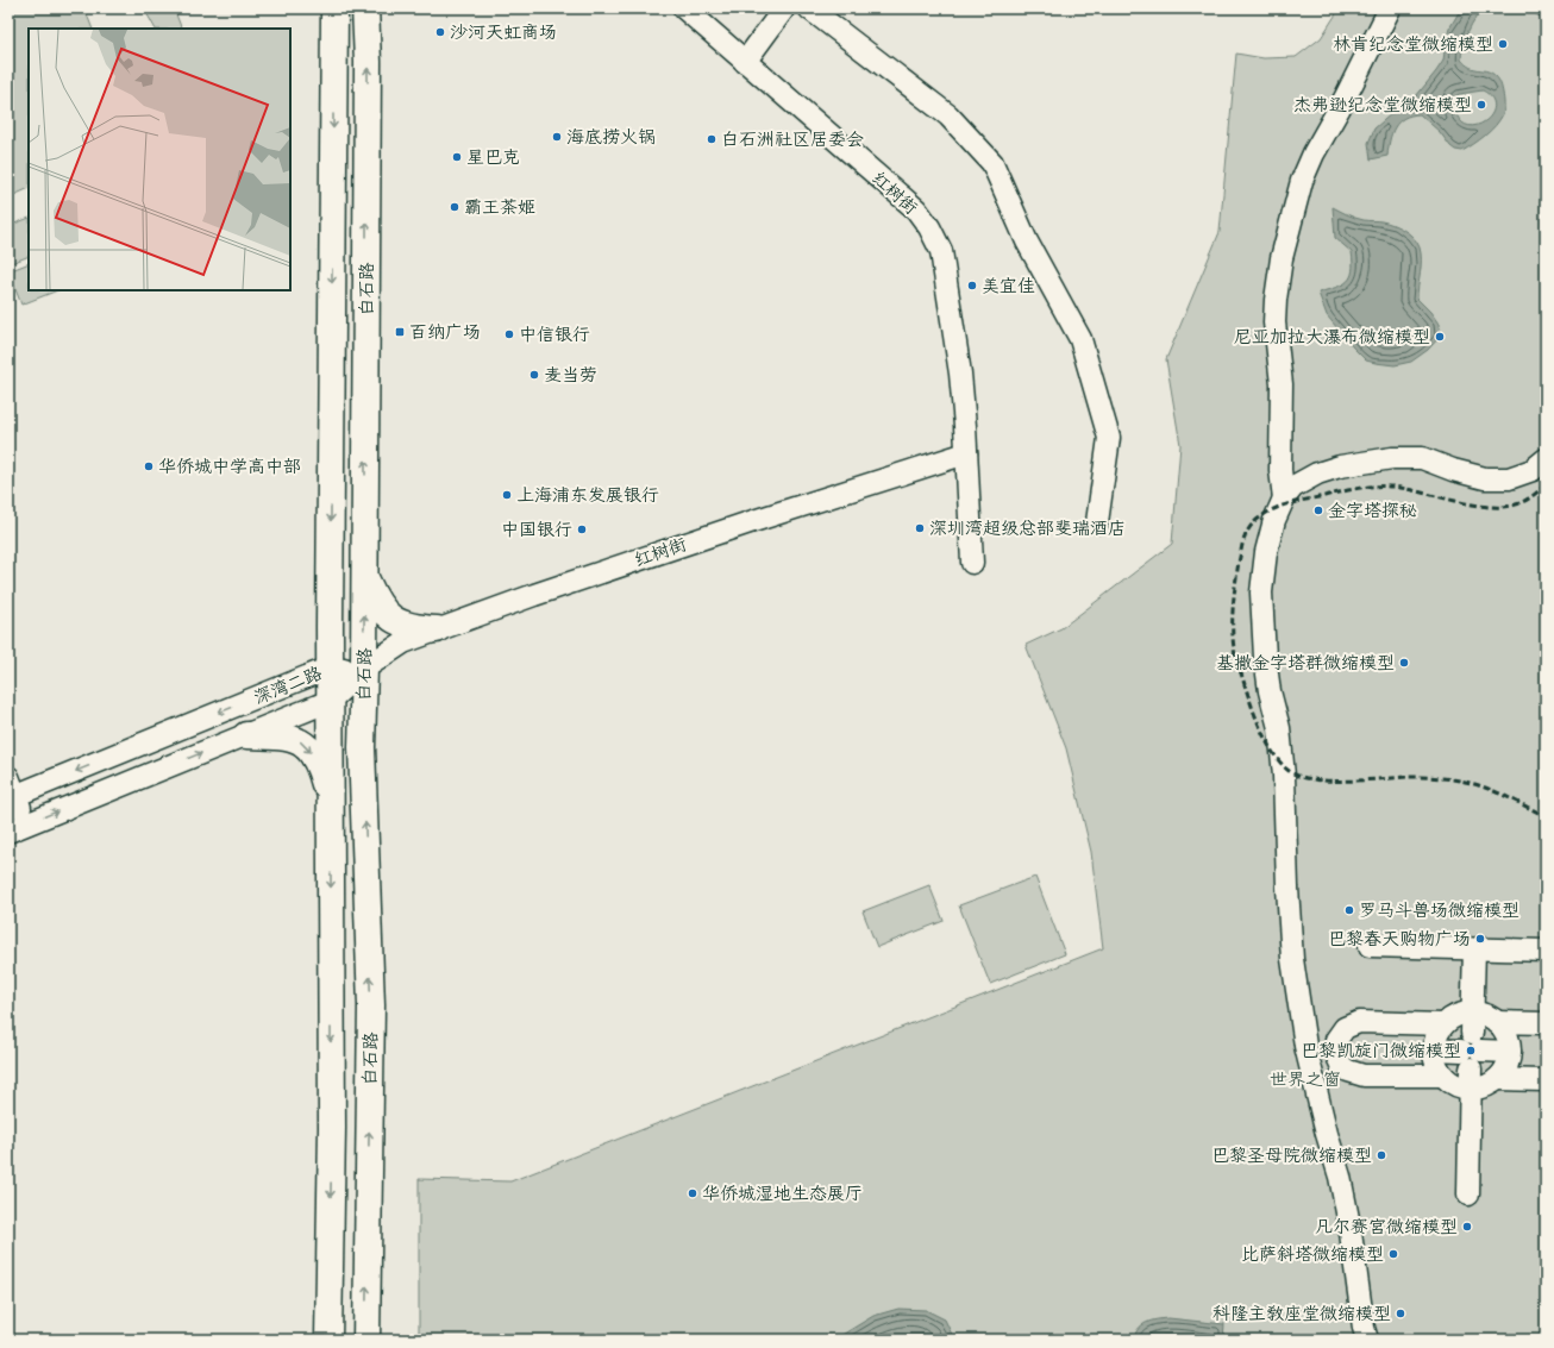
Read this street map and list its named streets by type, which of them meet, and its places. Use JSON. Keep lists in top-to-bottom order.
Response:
{
  "streets": {
    "main road": ["白石路"],
    "street": ["红树街", "深湾二路"]
  },
  "crossings": [
    ["红树街", "白石路"],
    ["红树街", "深湾二路"],
    ["白石路", "深湾二路"]
  ],
  "parks": ["世界之窗"],
  "places": {
    "other": [
      "沙河天虹商场",
      "林肯纪念堂微缩模型",
      "杰弗逊纪念堂微缩模型",
      "海底捞火锅",
      "白石洲社区居委会",
      "星巴克",
      "霸王茶姬",
      "美宜佳",
      "中信银行",
      "尼亚加拉大瀑布微缩模型",
      "麦当劳",
      "华侨城中学高中部",
      "上海浦东发展银行",
      "金字塔探秘",
      "深圳湾超级总部斐瑞酒店",
      "中国银行",
      "基撒金字塔群微缩模型",
      "罗马斗兽场微缩模型",
      "巴黎春天购物广场",
      "巴黎凯旋门微缩模型",
      "巴黎圣母院微缩模型",
      "华侨城湿地生态展厅",
      "凡尔赛宫微缩模型",
      "比萨斜塔微缩模型",
      "科隆主教座堂微缩模型"
    ],
    "transit": ["百纳广场"]
  }
}
